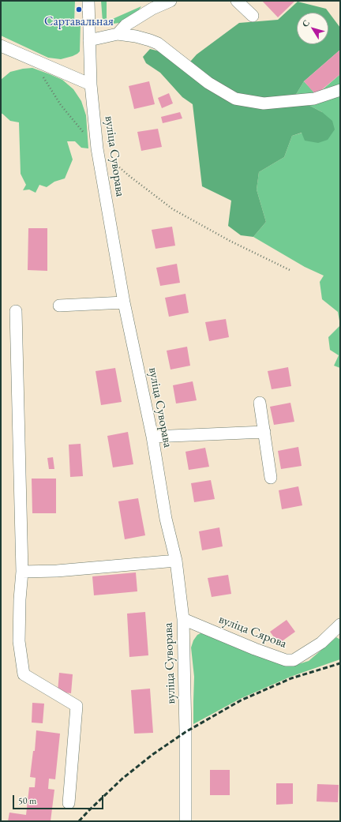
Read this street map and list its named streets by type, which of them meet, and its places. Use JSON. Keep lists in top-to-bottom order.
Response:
{
  "streets": {
    "street": ["вуліца Суворава", "вуліца Сярова"]
  },
  "crossings": [
    ["вуліца Суворава", "вуліца Сярова"]
  ],
  "places": ["Сартавальная"],
  "scale_bar": "50 m",
  "north": "top left"
}
